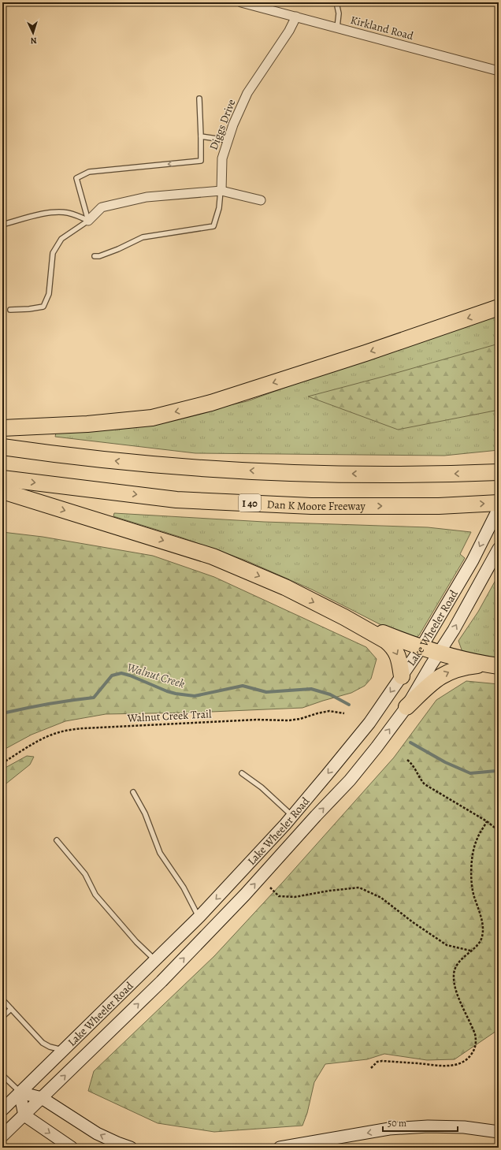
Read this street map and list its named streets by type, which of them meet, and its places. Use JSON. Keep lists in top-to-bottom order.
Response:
{
  "streets": {
    "highway": ["I 40", "Dan K Moore Freeway"],
    "main road": ["Lake Wheeler Road"],
    "street": ["Kirkland Road", "Diggs Drive"],
    "path": ["Walnut Creek Trail"]
  },
  "crossings": [
    ["Kirkland Road", "Diggs Drive"]
  ],
  "water": ["Walnut Creek"],
  "scale_bar": "50 m",
  "north": "bottom"
}
